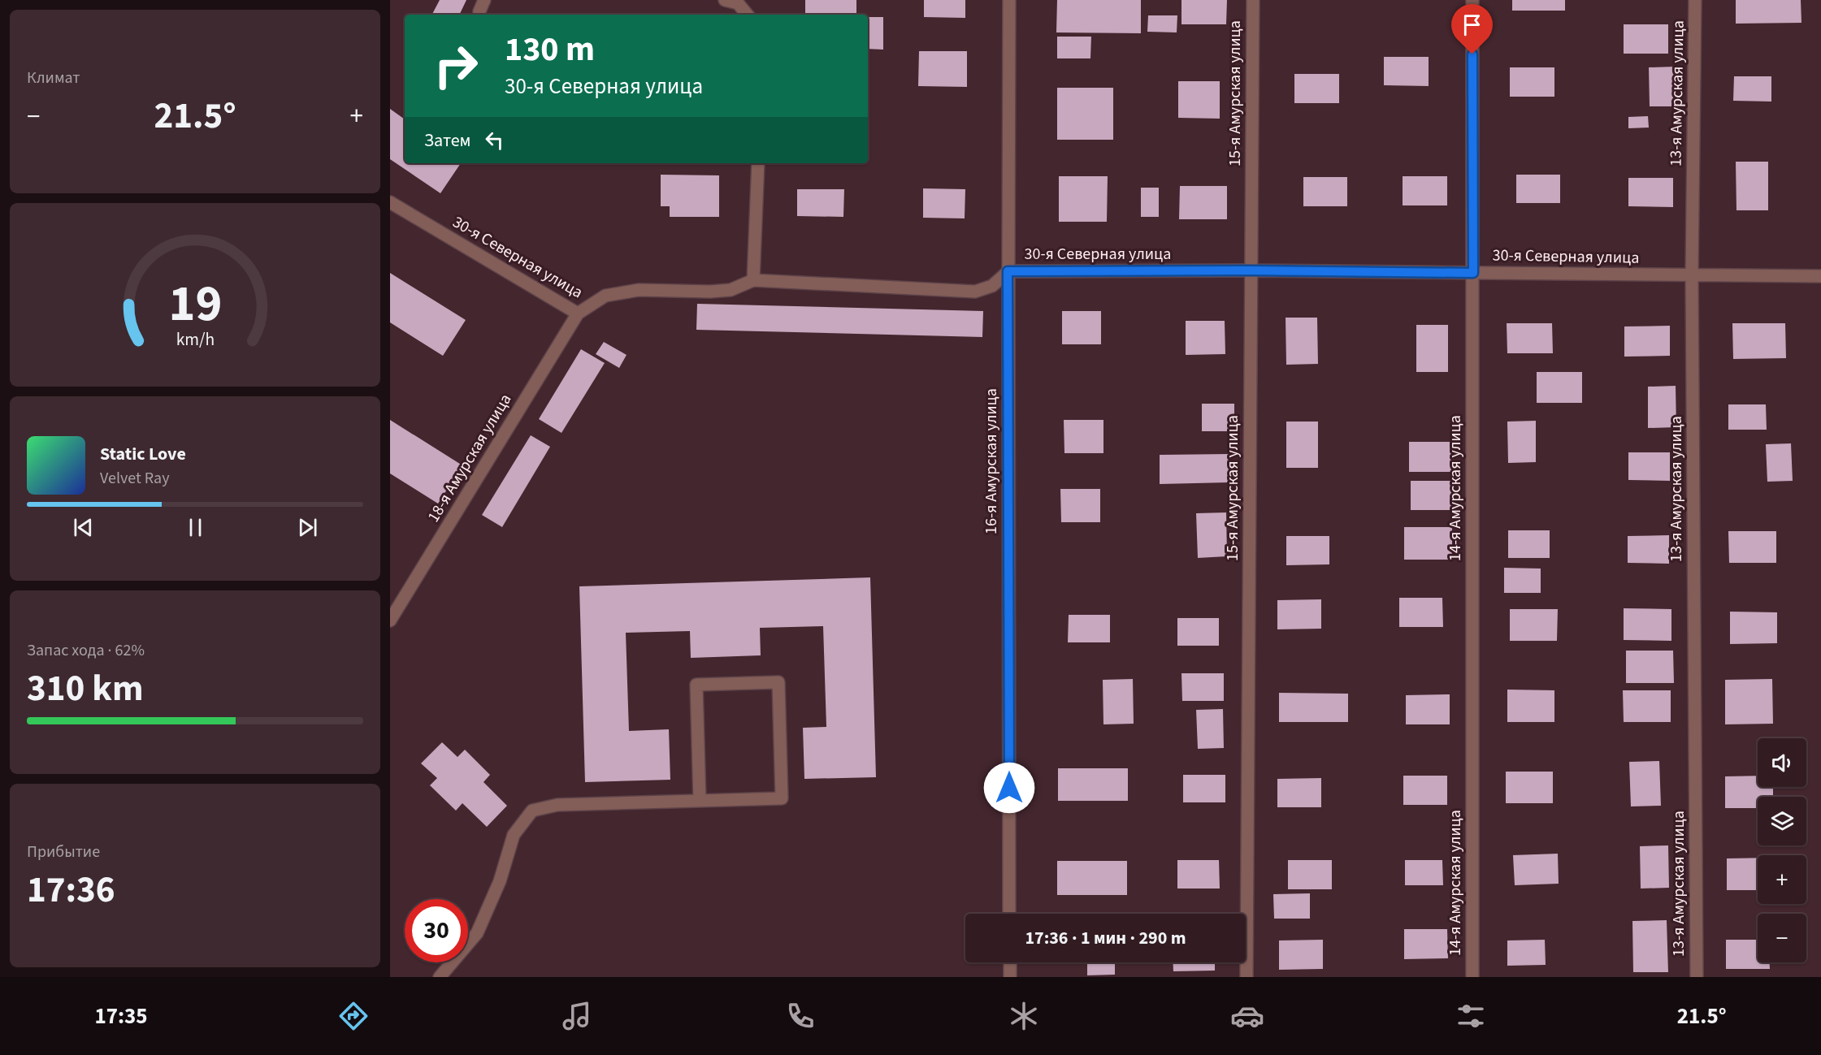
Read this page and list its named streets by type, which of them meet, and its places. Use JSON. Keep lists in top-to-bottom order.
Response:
{
  "streets": {
    "street": [
      "15-я Амурская улица",
      "13-я Амурская улица",
      "30-я Северная улица",
      "18-я Амурская улица",
      "16-я Амурская улица",
      "14-я Амурская улица"
    ]
  },
  "crossings": [
    ["15-я Амурская улица", "30-я Северная улица"],
    ["13-я Амурская улица", "30-я Северная улица"],
    ["30-я Северная улица", "18-я Амурская улица"],
    ["30-я Северная улица", "16-я Амурская улица"],
    ["30-я Северная улица", "14-я Амурская улица"]
  ],
  "page": {
    "tile": [
      "Климат",
      ["Запас хода · 62%", "310 km"],
      ["Прибытие", "17:36"]
    ],
    "turn": ["130 m", "30-я Северная улица"],
    "heat": ["−", "21.5°", "+"],
    "then": "Затем",
    "song": ["Static Love", "Velvet Ray"],
    "map_buttons": ["+", "−"],
    "limit": "30",
    "trip": "17:36 · 1 мин · 290 m",
    "tabs": ["17:35", "21.5°"],
    "gauge": ["19", "km/h"]
  }
}
